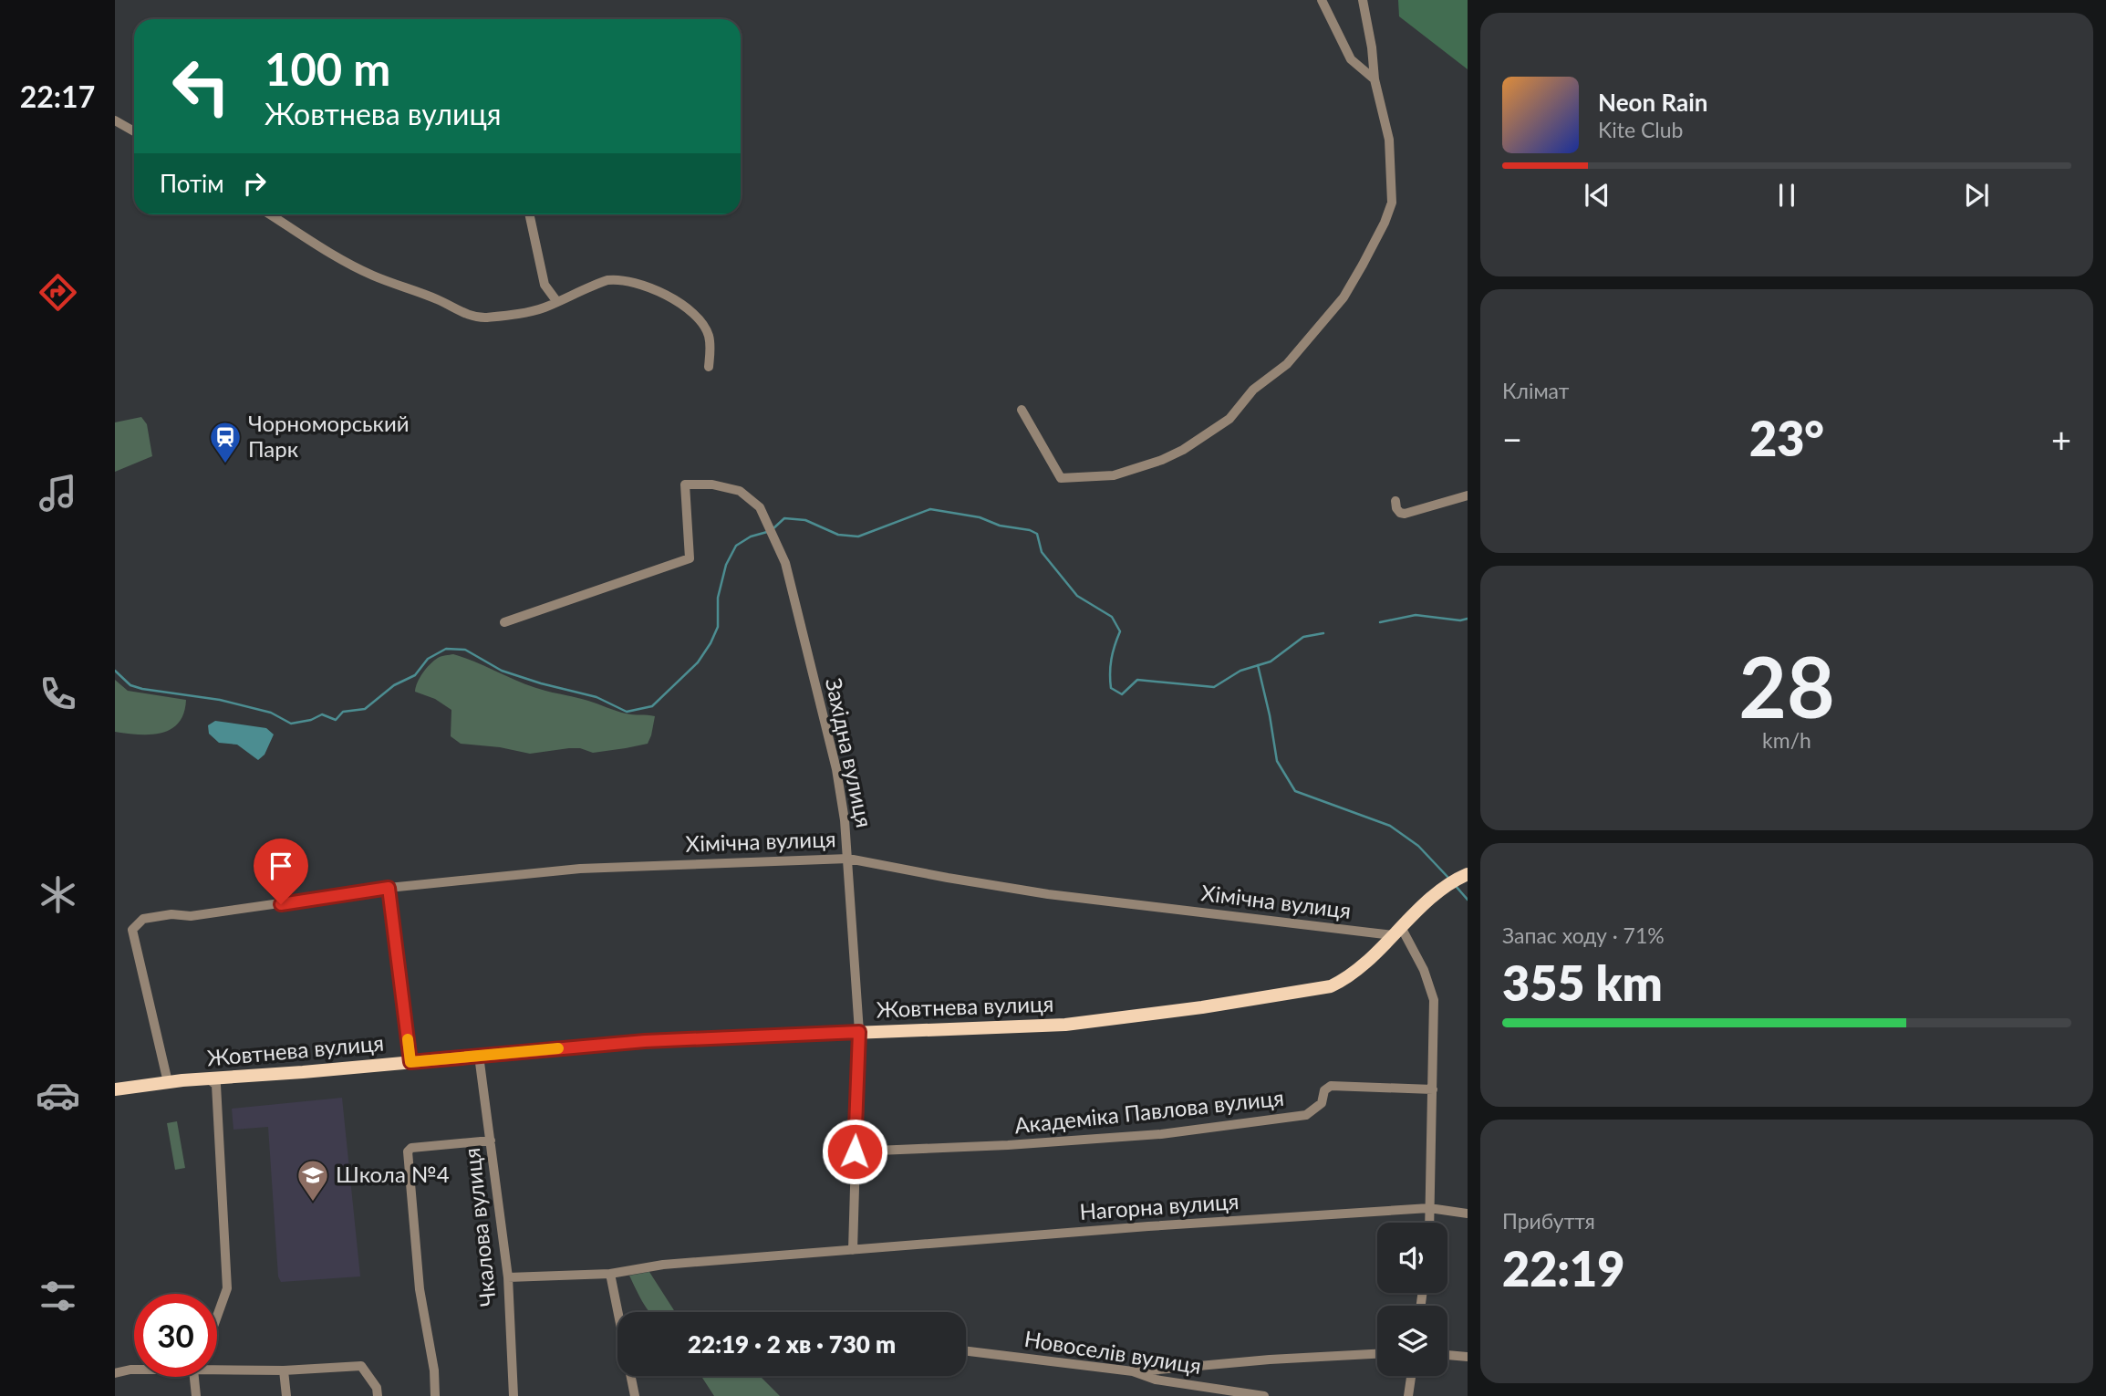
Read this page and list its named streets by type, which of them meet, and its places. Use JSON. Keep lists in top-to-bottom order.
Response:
{
  "streets": {
    "main road": ["Жовтнева вулиця"],
    "street": [
      "Західна вулиця",
      "Хімічна вулиця",
      "Академіка Павлова вулиця",
      "Нагорна вулиця",
      "Чкалова вулиця",
      "Новоселів вулиця"
    ]
  },
  "crossings": [
    ["Західна вулиця", "Хімічна вулиця"],
    ["Західна вулиця", "Жовтнева вулиця"],
    ["Західна вулиця", "Академіка Павлова вулиця"],
    ["Західна вулиця", "Нагорна вулиця"],
    ["Хімічна вулиця", "Жовтнева вулиця"],
    ["Жовтнева вулиця", "Чкалова вулиця"],
    ["Нагорна вулиця", "Чкалова вулиця"]
  ],
  "places": {
    "station": ["Чорноморський Парк"],
    "school or university": ["Школа №4"]
  },
  "page": {
    "tabs": "22:17",
    "turn": ["100 m", "Жовтнева вулиця"],
    "song": ["Neon Rain", "Kite Club"],
    "then": "Потім",
    "tile": [
      "Клімат",
      ["28", "km/h"],
      ["Запас ходу · 71%", "355 km"],
      ["Прибуття", "22:19"]
    ],
    "heat": ["−", "23°", "+"],
    "limit": "30",
    "trip": "22:19 · 2 хв · 730 m"
  }
}
